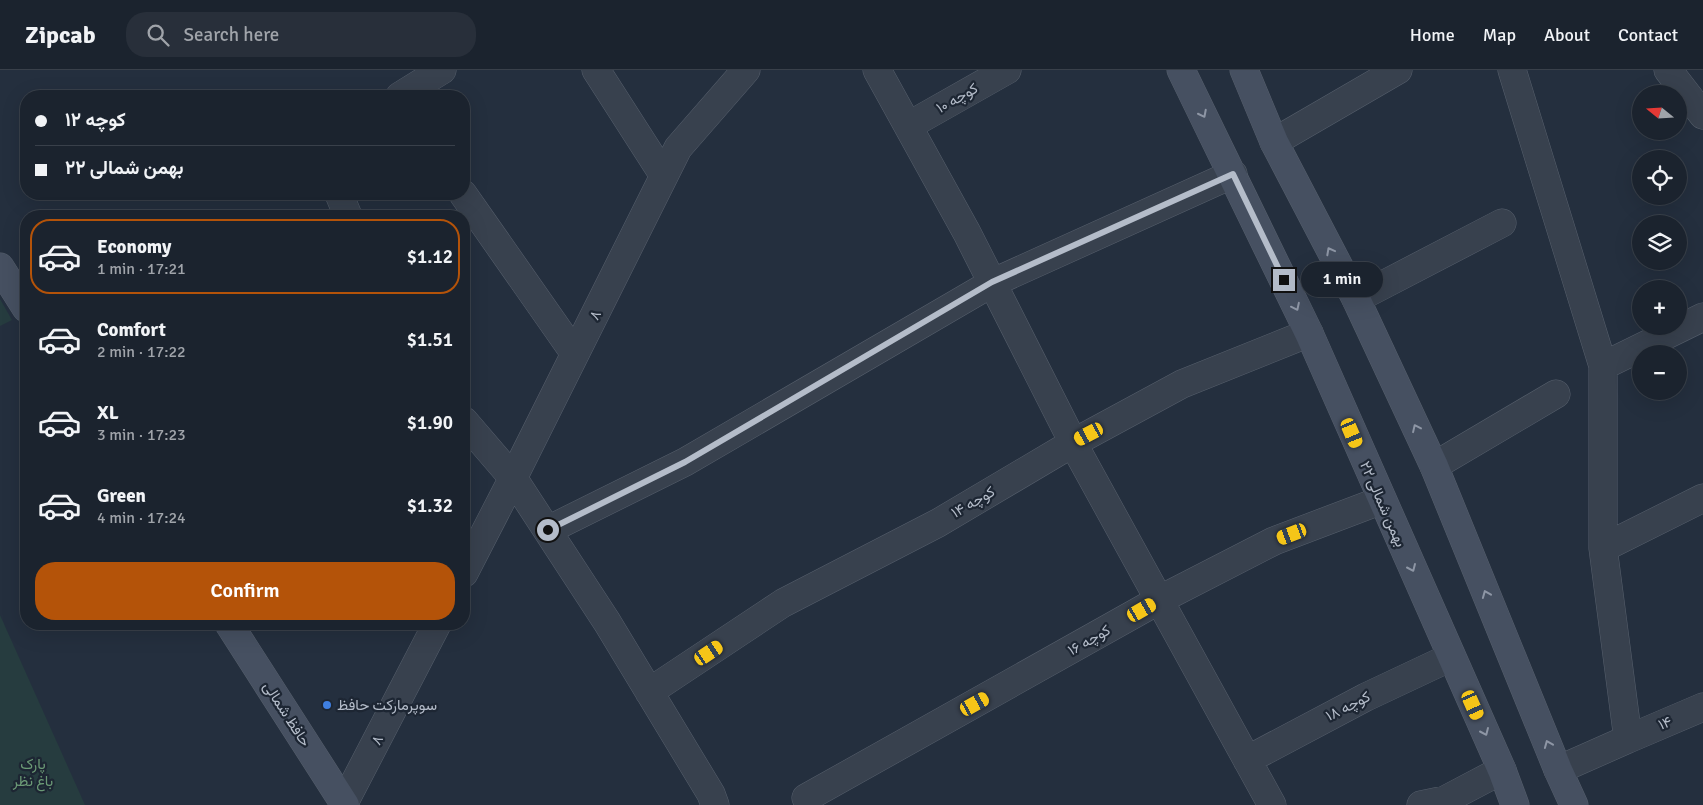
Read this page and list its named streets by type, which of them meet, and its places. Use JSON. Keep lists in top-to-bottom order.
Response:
{
  "streets": {
    "main road": ["۲۲ بهمن شمالی", "حافظ شمالی"],
    "street": [
      "کوچه ۱۰",
      "۸",
      "کوچه ۱۴",
      "کوچه ۱۶",
      "کوچه ۱۸",
      "۱۴"
    ]
  },
  "crossings": [
    ["۸", "حافظ شمالی"],
    ["کوچه ۱۴", "۲۲ بهمن شمالی"],
    ["۲۲ بهمن شمالی", "کوچه ۱۶"],
    ["۲۲ بهمن شمالی", "کوچه ۱۸"]
  ],
  "parks": ["پارک باغ نظر"],
  "places": ["سوپرمارکت حافظ"],
  "north": "left",
  "page": {
    "header": "Zipcab",
    "search": "Search here",
    "nav": [
      "Home",
      "Map",
      "About",
      "Contact"
    ],
    "map_buttons": ["+", "−"],
    "banner": ["کوچه ۱۲", "۲۲ بهمن شمالی"],
    "list": [
      {
        "name": "Economy",
        "note": "1 min · 17:21",
        "value": "$1.12"
      },
      {
        "name": "Comfort",
        "note": "2 min · 17:22",
        "value": "$1.51"
      },
      {
        "name": "XL",
        "note": "3 min · 17:23",
        "value": "$1.90"
      },
      {
        "name": "Green",
        "note": "4 min · 17:24",
        "value": "$1.32"
      }
    ],
    "bubble": "1 min",
    "buttons": "Confirm"
  }
}
